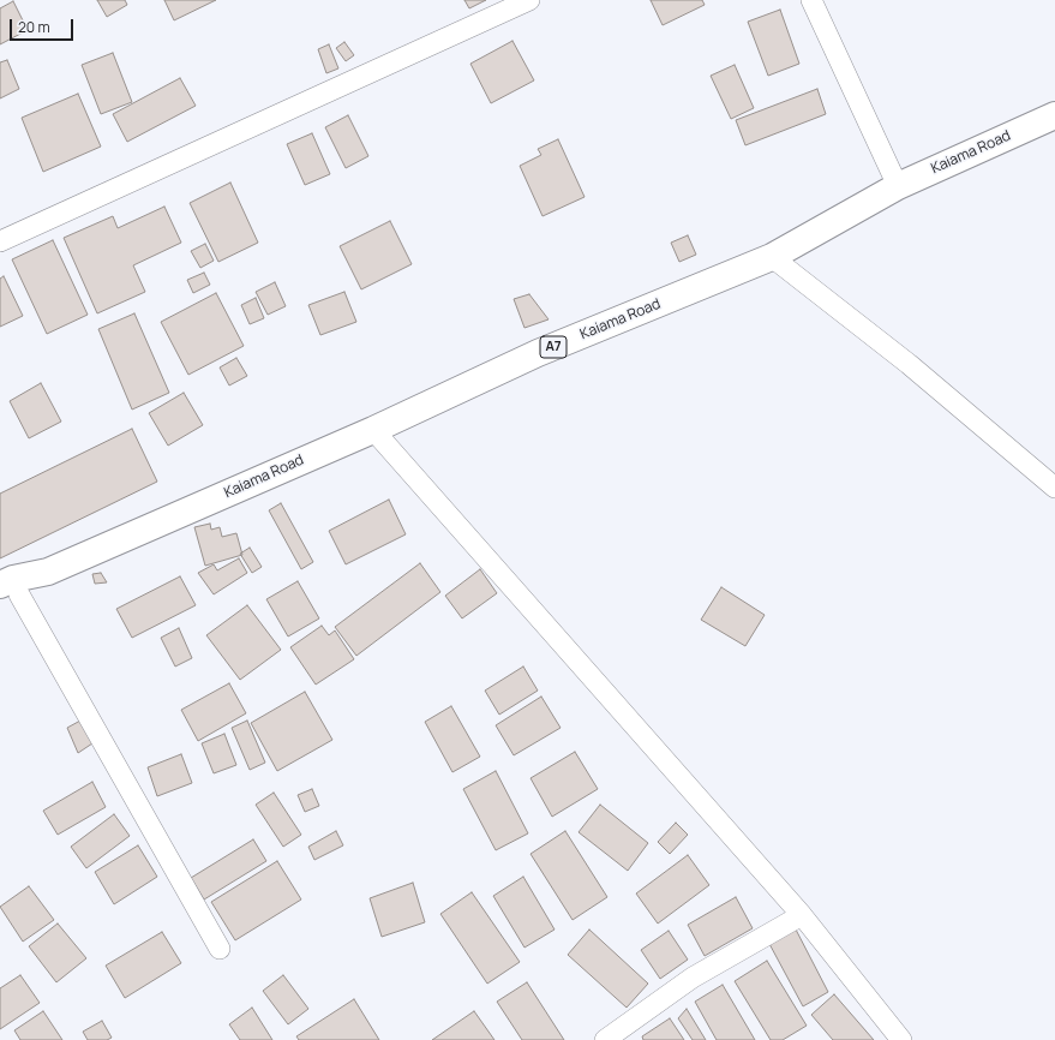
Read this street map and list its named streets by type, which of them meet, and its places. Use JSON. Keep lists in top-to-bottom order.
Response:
{
  "streets": {
    "highway": ["Kaiama Road", "A7"]
  },
  "scale_bar": "20 m"
}
